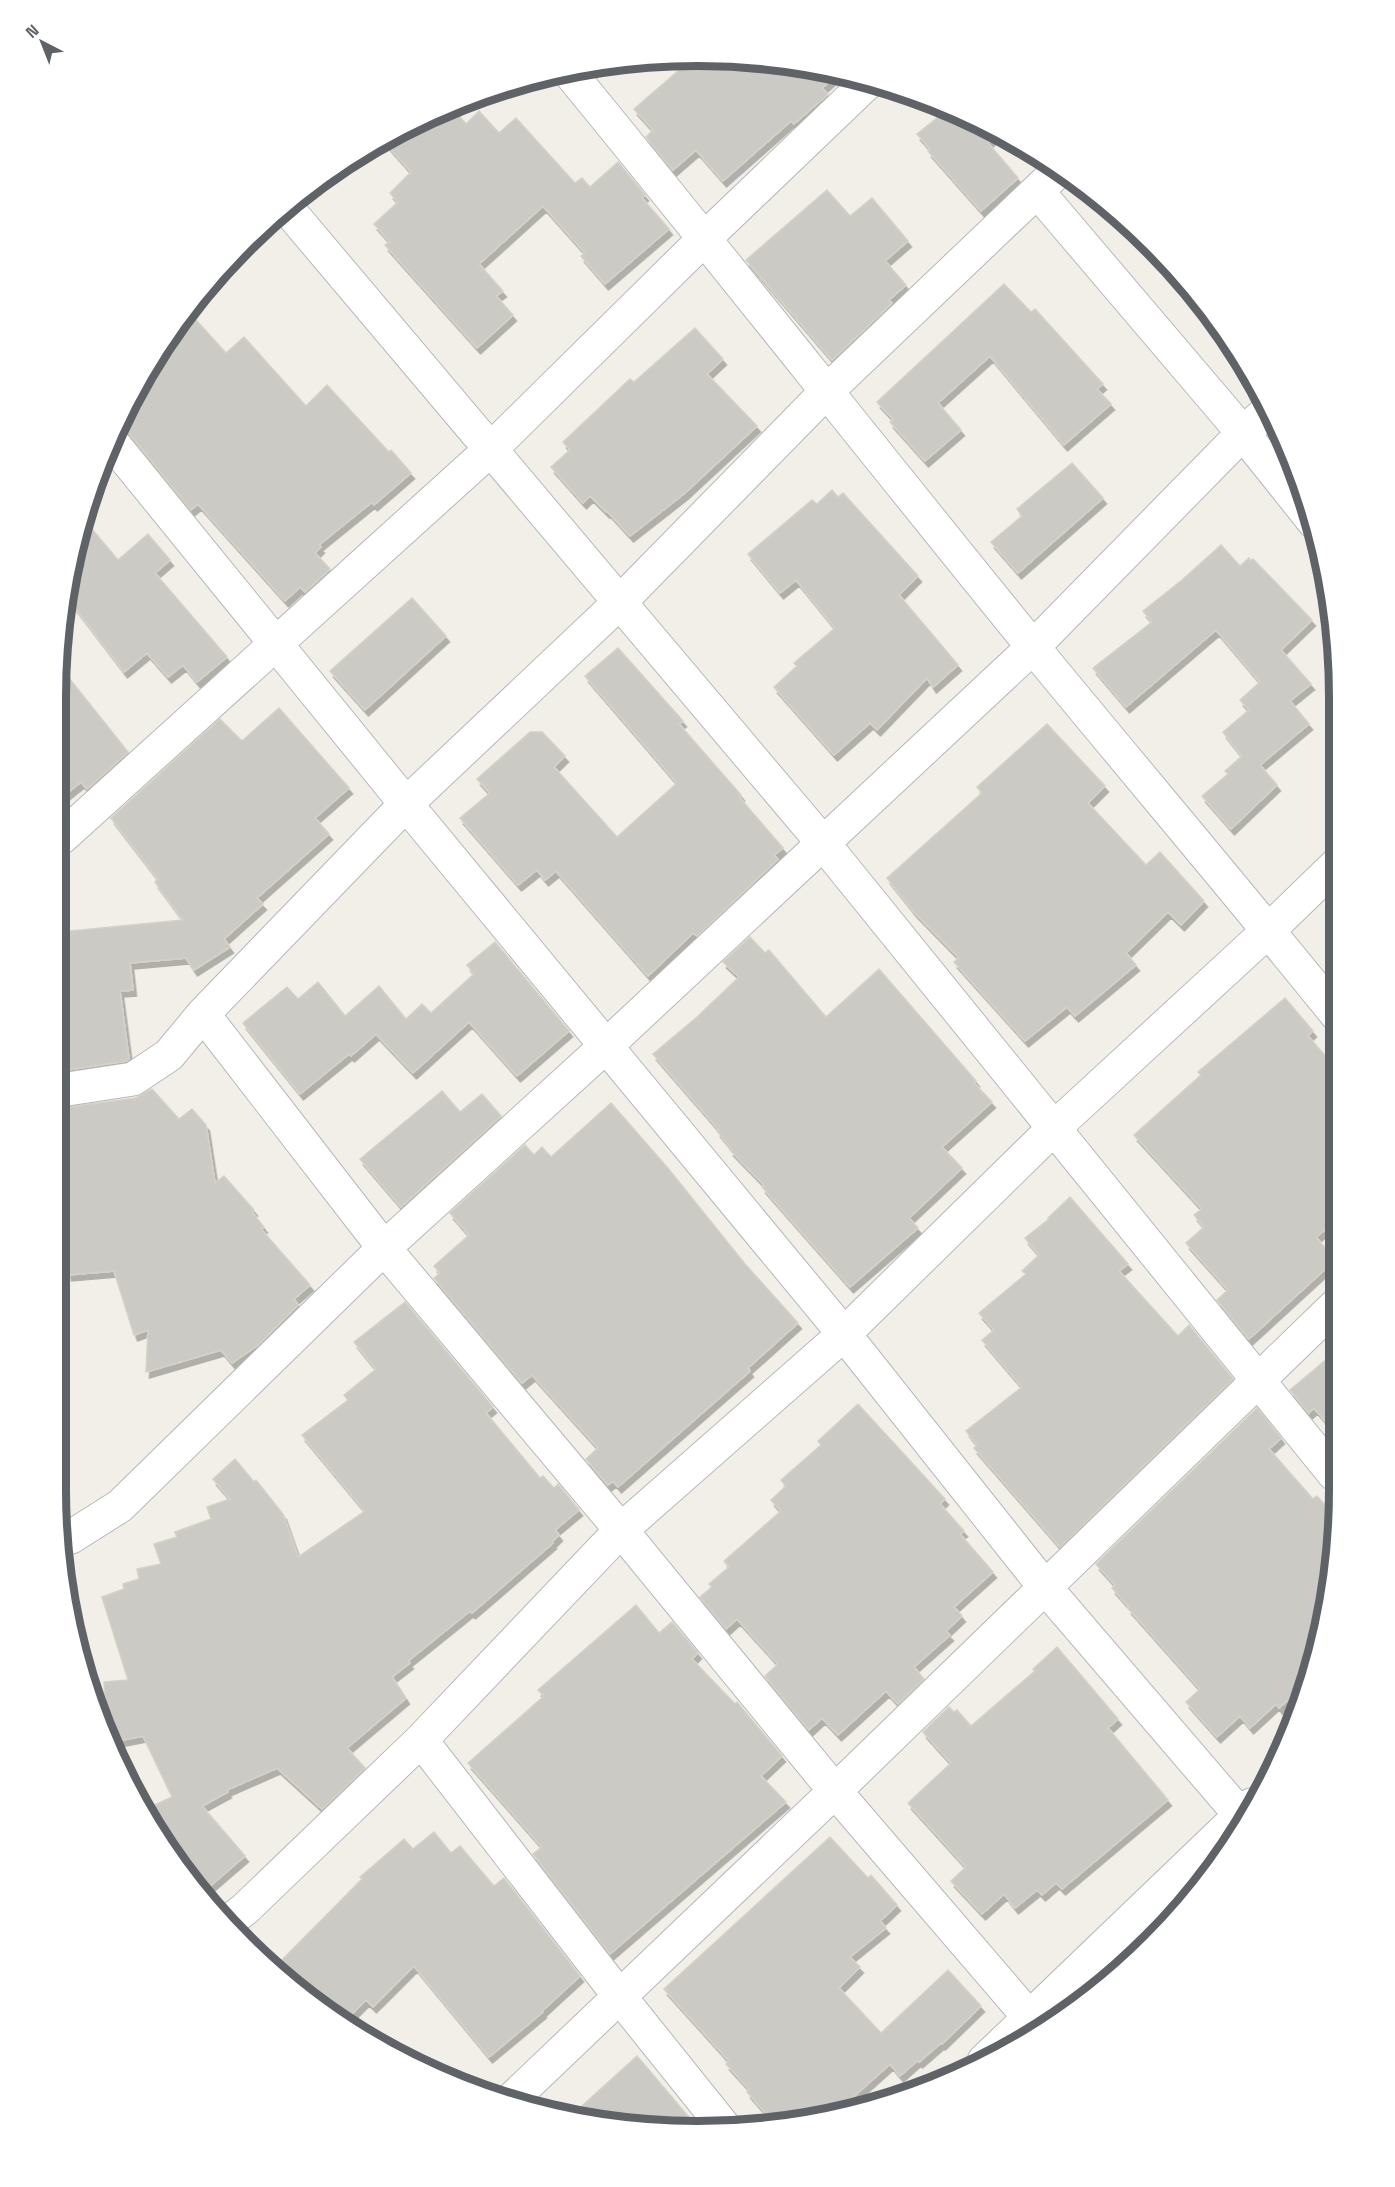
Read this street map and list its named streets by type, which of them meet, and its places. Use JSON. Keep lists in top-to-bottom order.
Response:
{
  "north": "top left"
}
